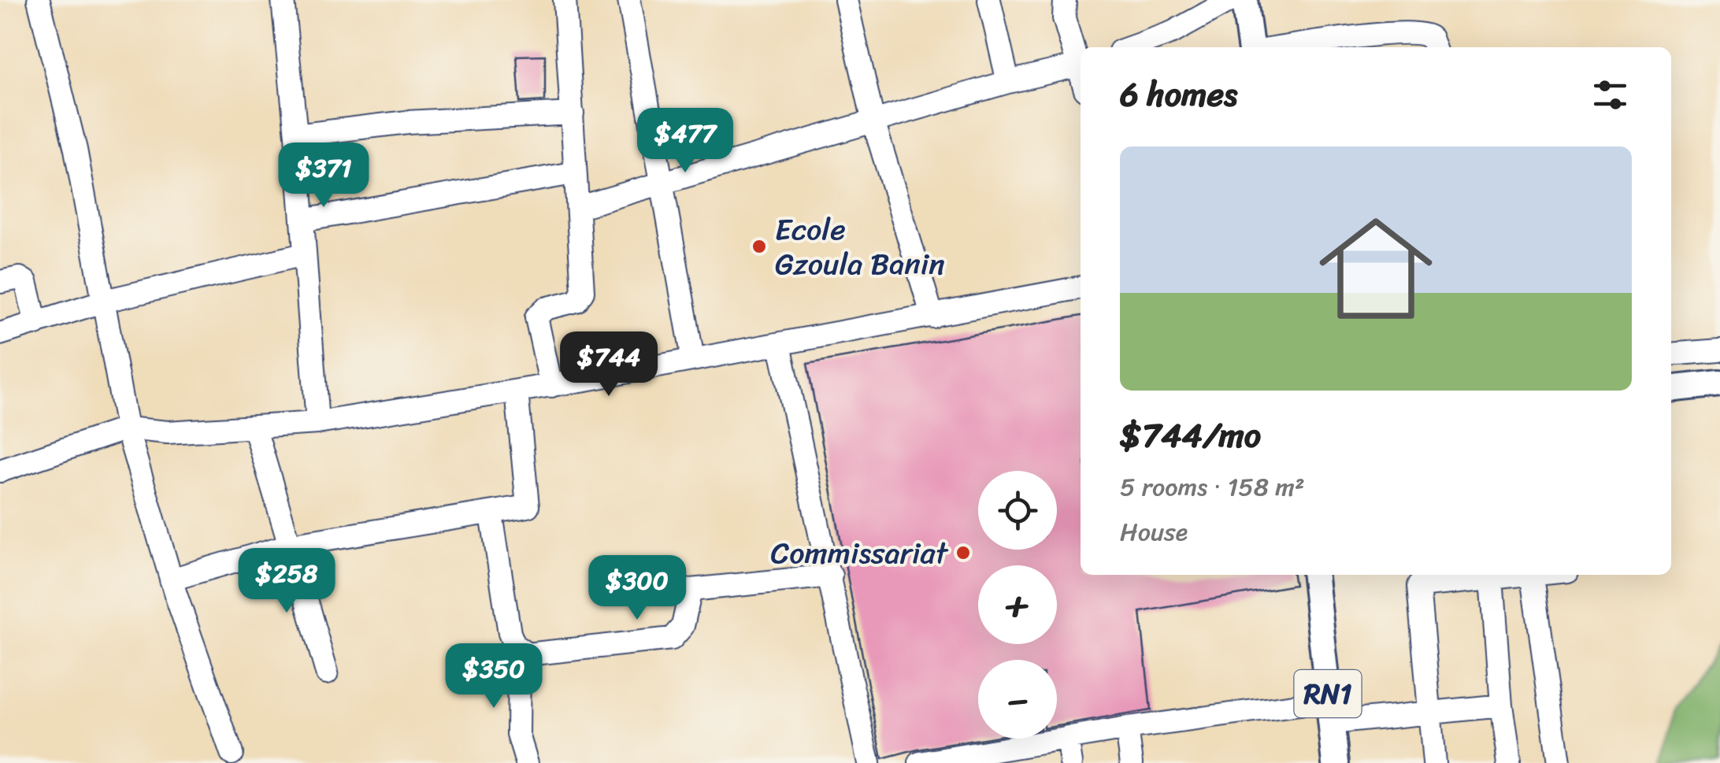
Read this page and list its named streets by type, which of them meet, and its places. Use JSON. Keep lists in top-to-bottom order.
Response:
{
  "streets": {
    "main road": ["RN1"]
  },
  "places": ["Ecole Gzoula Banin", "Commissariat"],
  "page": {
    "heading": "6 homes",
    "price": [
      "$477",
      "$371",
      "$744",
      "$258",
      "$300",
      "$350"
    ],
    "list": [
      {
        "name": "$744/mo",
        "note": "5 rooms · 158 m² · House"
      }
    ],
    "map_buttons": ["+", "−"]
  }
}
